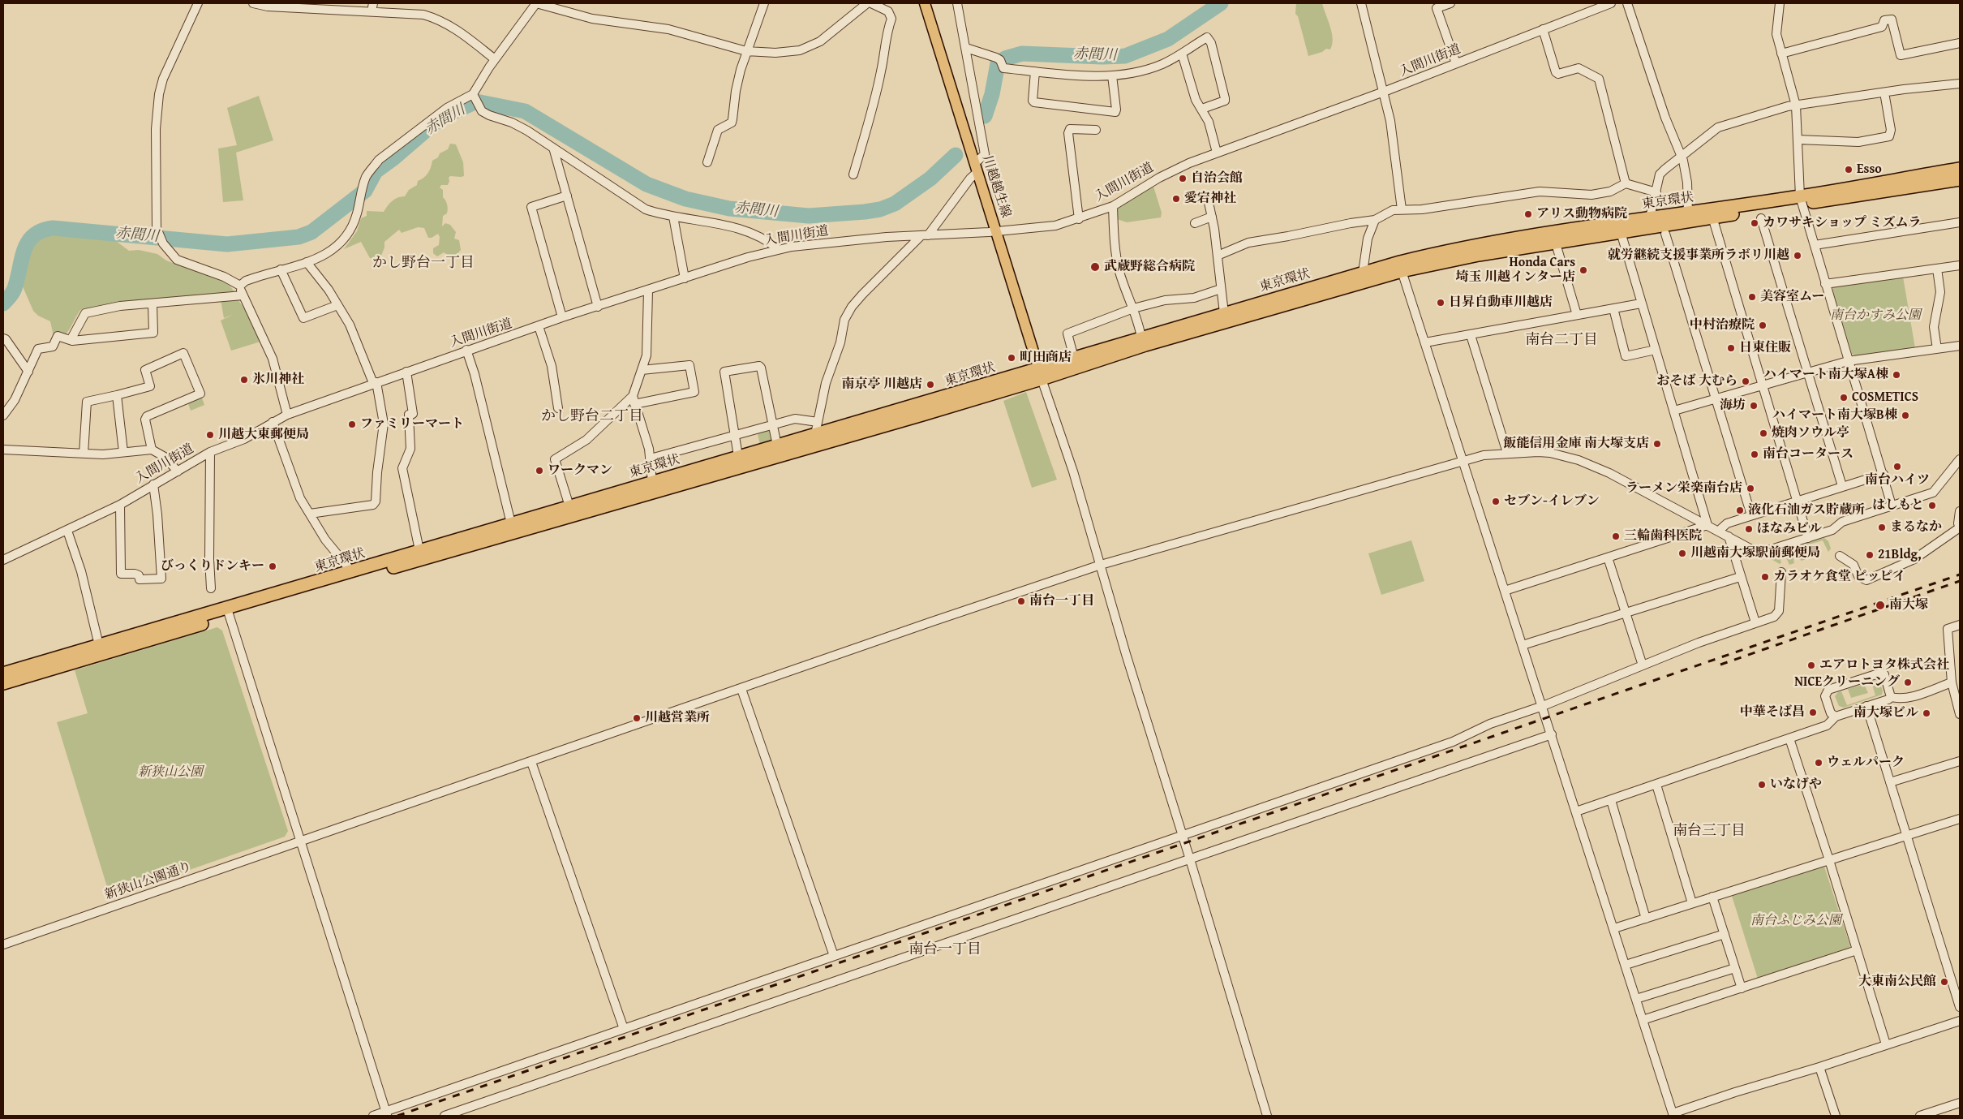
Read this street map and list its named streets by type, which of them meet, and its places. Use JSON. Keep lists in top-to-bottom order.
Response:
{
  "streets": {
    "highway": ["東京環状"],
    "main road": ["川越越生線"],
    "street": ["入間川街道", "新狭山公園通り"]
  },
  "crossings": [
    ["入間川街道", "川越越生線"],
    ["川越越生線", "東京環状"]
  ],
  "districts": [
    "かし野台一丁目",
    "南台二丁目",
    "かし野台二丁目",
    "南台三丁目",
    "南台一丁目"
  ],
  "water": ["赤間川"],
  "parks": ["南台かすみ公園", "新狭山公園", "南台ふじみ公園"],
  "places": [
    "Esso",
    "自治会館",
    "愛宕神社",
    "アリス動物病院",
    "カワサキショップ ミズムラ",
    "就労継続支援事業所ラボリ川越",
    "武蔵野総合病院",
    "Honda Cars 埼玉 川越インター店",
    "美容室ムー",
    "日昇自動車川越店",
    "中村治療院",
    "日東住販",
    "町田商店",
    "ハイマート南大塚A棟",
    "氷川神社",
    "おそば 大むら",
    "南京亭 川越店",
    "COSMETICS",
    "海坊",
    "ハイマート南大塚B棟",
    "ファミリーマート",
    "焼肉ソウル亭",
    "川越大東郵便局",
    "飯能信用金庫 南大塚支店",
    "南台コータース",
    "南台ハイツ",
    "ワークマン",
    "ラーメン栄楽南台店",
    "セブン-イレブン",
    "はしもと",
    "液化石油ガス貯蔵所",
    "まるなか",
    "ほなみビル",
    "三輪歯科医院",
    "川越南大塚駅前郵便局",
    "21Bldg,",
    "びっくりドンキー",
    "カラオケ食堂 ピッピイ",
    "南台一丁目",
    "南大塚",
    "エアロトヨタ株式会社",
    "NICEクリーニング",
    "中華そば昌",
    "南大塚ビル",
    "川越営業所",
    "ウェルパーク",
    "いなげや",
    "大東南公民館"
  ]
}
